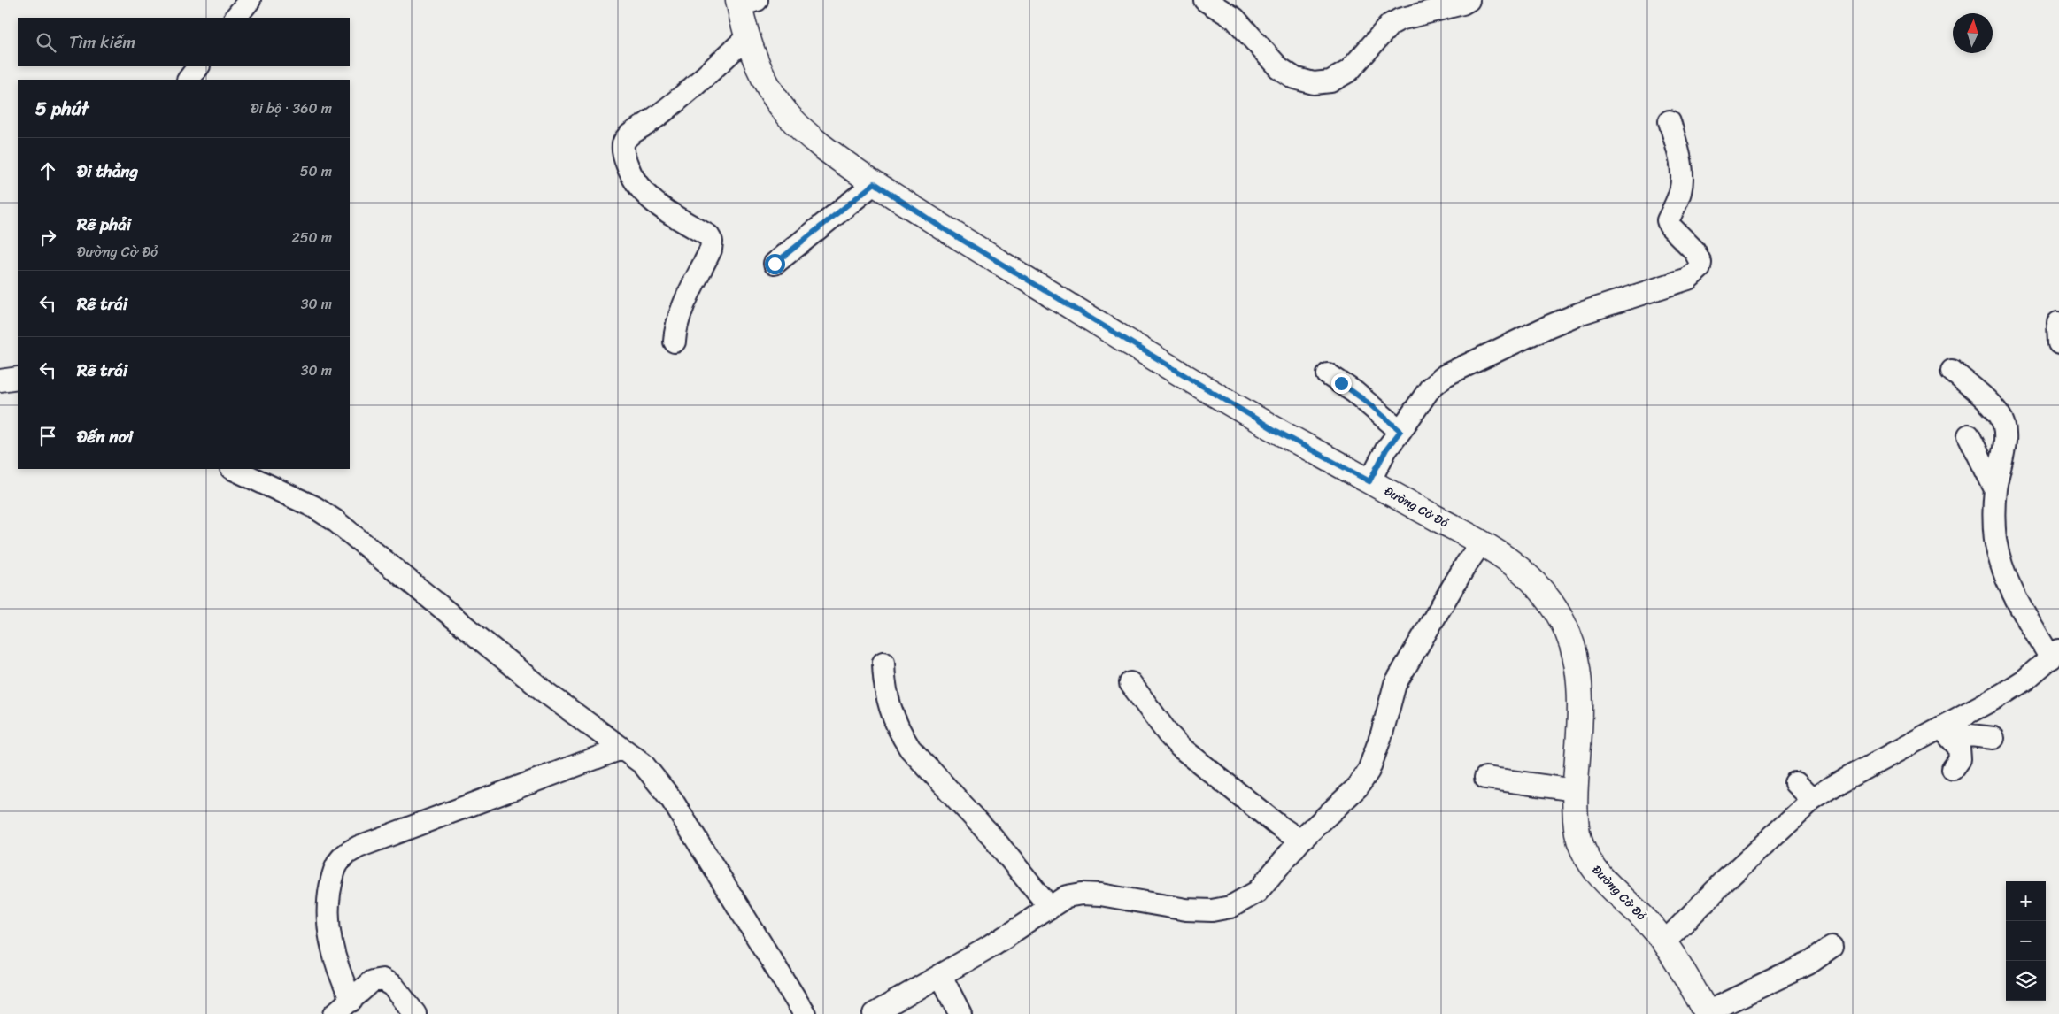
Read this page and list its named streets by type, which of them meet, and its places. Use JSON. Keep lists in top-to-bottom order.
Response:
{
  "streets": {
    "main road": ["Đường Cờ Đỏ"]
  },
  "north": "top",
  "page": {
    "search": "Tìm kiếm",
    "heading": ["5 phút", "Đi bộ · 360 m"],
    "list": [
      ["Đi thẳng", "50 m"],
      ["Rẽ phải", "Đường Cờ Đỏ", "250 m"],
      ["Rẽ trái", "30 m"],
      ["Rẽ trái", "30 m"],
      "Đến nơi"
    ],
    "map_buttons": ["+", "−"]
  }
}
